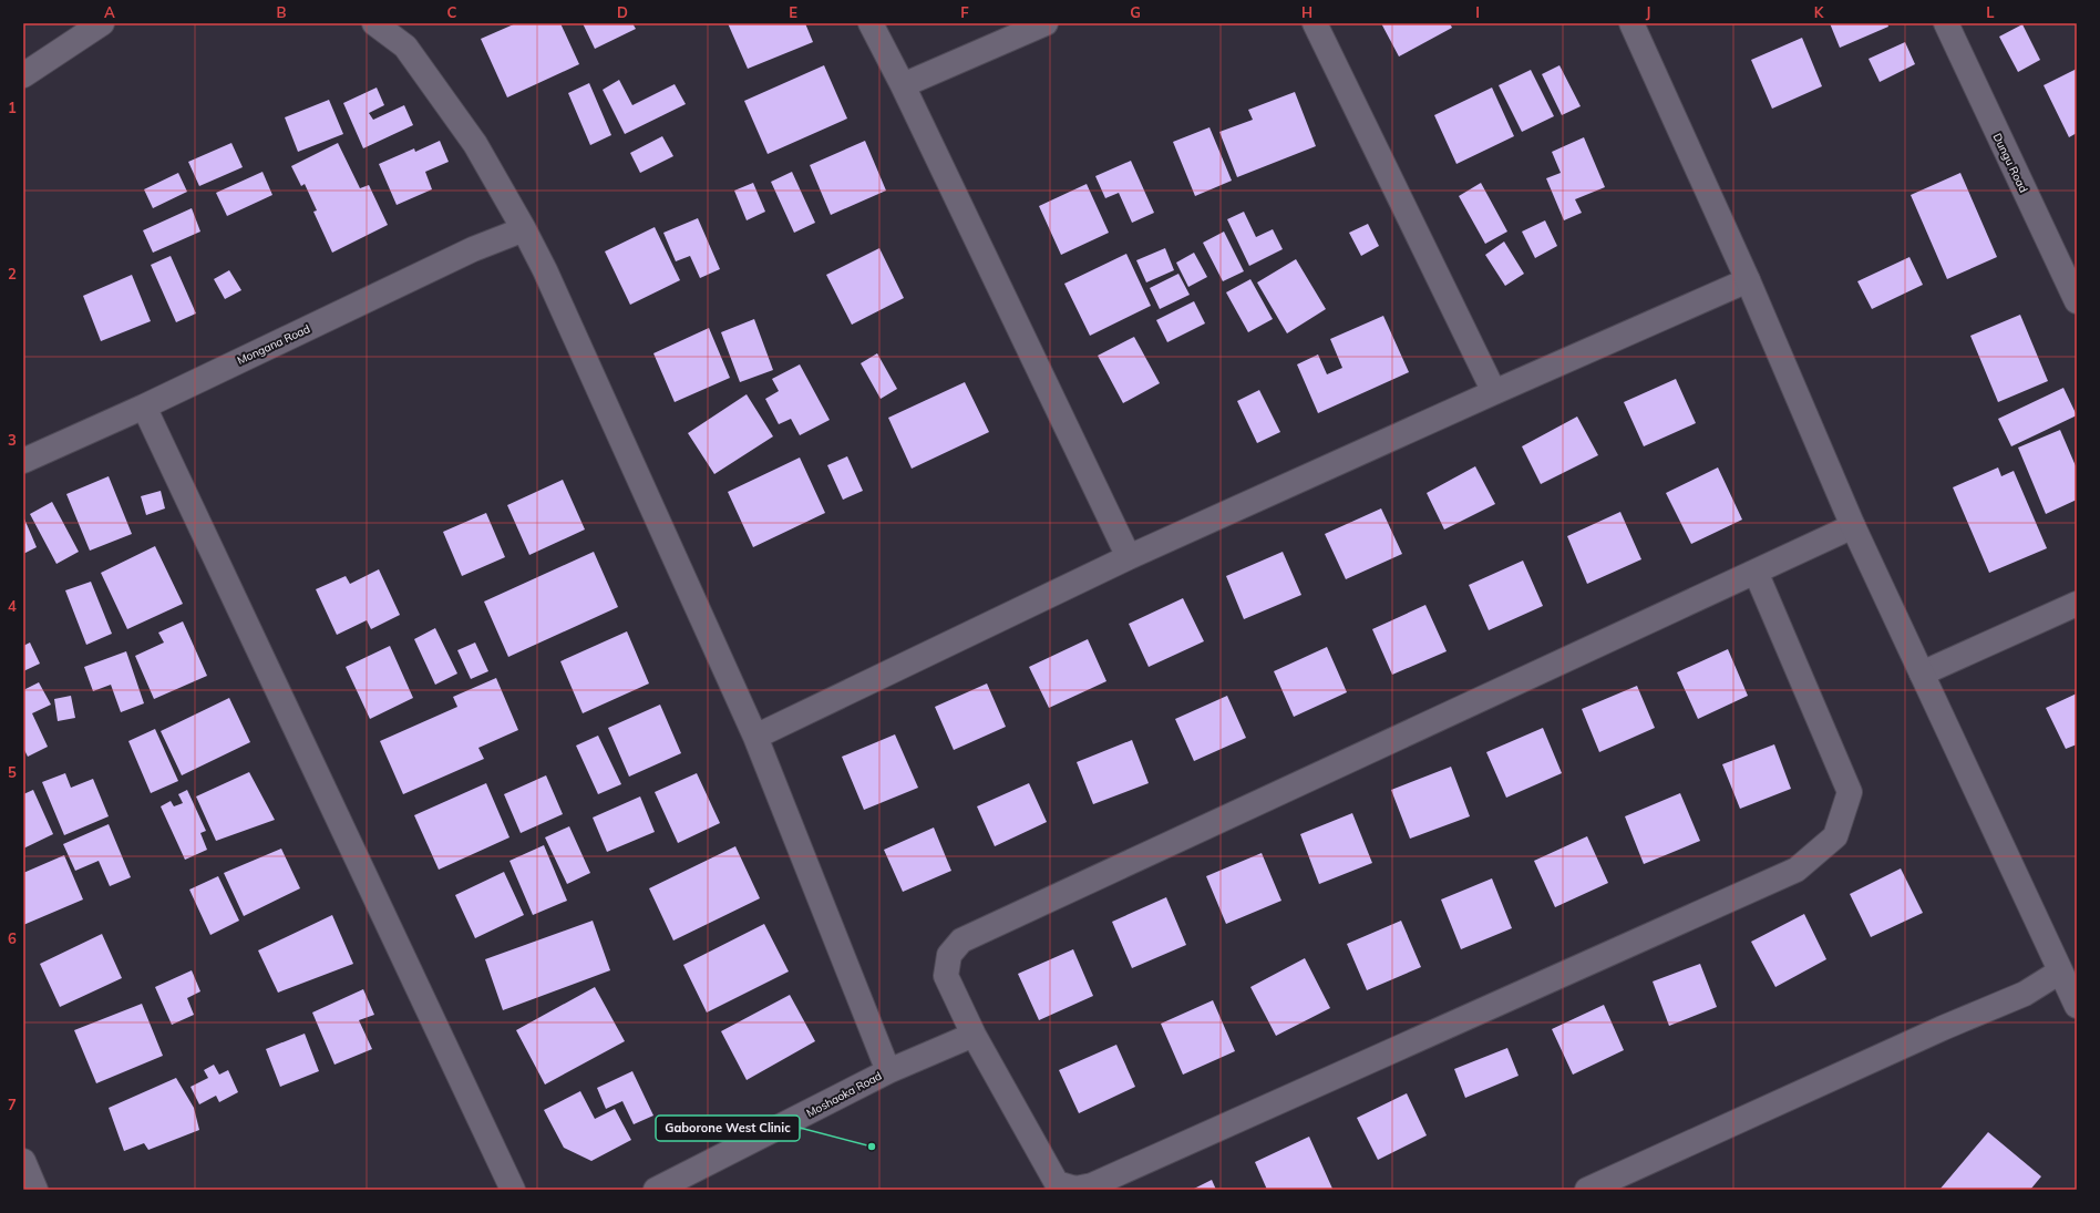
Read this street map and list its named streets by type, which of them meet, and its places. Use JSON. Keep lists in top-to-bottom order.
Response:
{
  "streets": {
    "street": ["Dungu Road", "Mongana Road", "Moshaoka Road"]
  },
  "places": ["Gaborone West Clinic"],
  "grid": {
    "columns": [
      "A",
      "B",
      "C",
      "D",
      "E",
      "F",
      "G",
      "H",
      "I",
      "J",
      "K",
      "L"
    ],
    "rows": [
      "1",
      "2",
      "3",
      "4",
      "5",
      "6",
      "7"
    ]
  }
}
